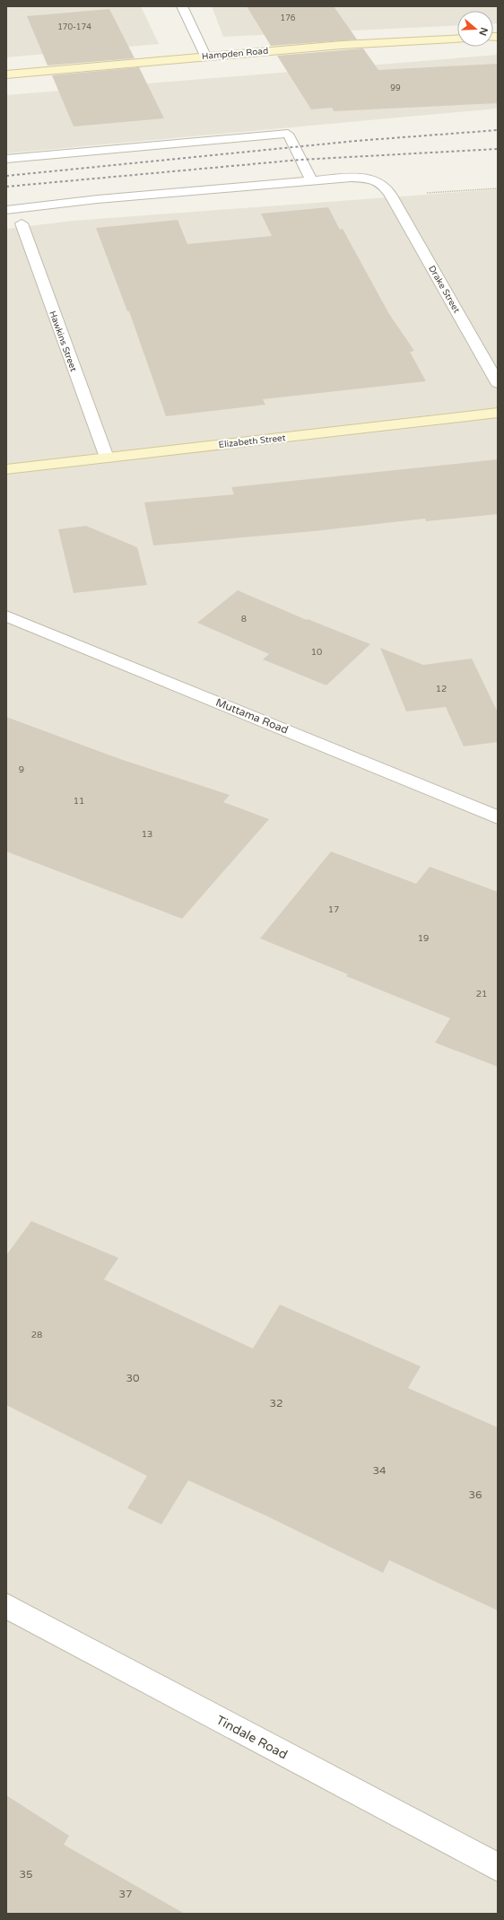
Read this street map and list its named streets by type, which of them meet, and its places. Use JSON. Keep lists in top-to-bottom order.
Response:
{
  "streets": {
    "street": [
      "Hampden Road",
      "Drake Street",
      "Hawkins Street",
      "Elizabeth Street",
      "Muttama Road",
      "Tindale Road"
    ]
  },
  "crossings": [
    ["Hawkins Street", "Elizabeth Street"]
  ],
  "house_numbers": [
    "176",
    "170-174",
    "99",
    "8",
    "10",
    "12",
    "9",
    "11",
    "13",
    "17",
    "19",
    "21",
    "28",
    "30",
    "32",
    "34",
    "36",
    "35",
    "37"
  ],
  "north": "right"
}
